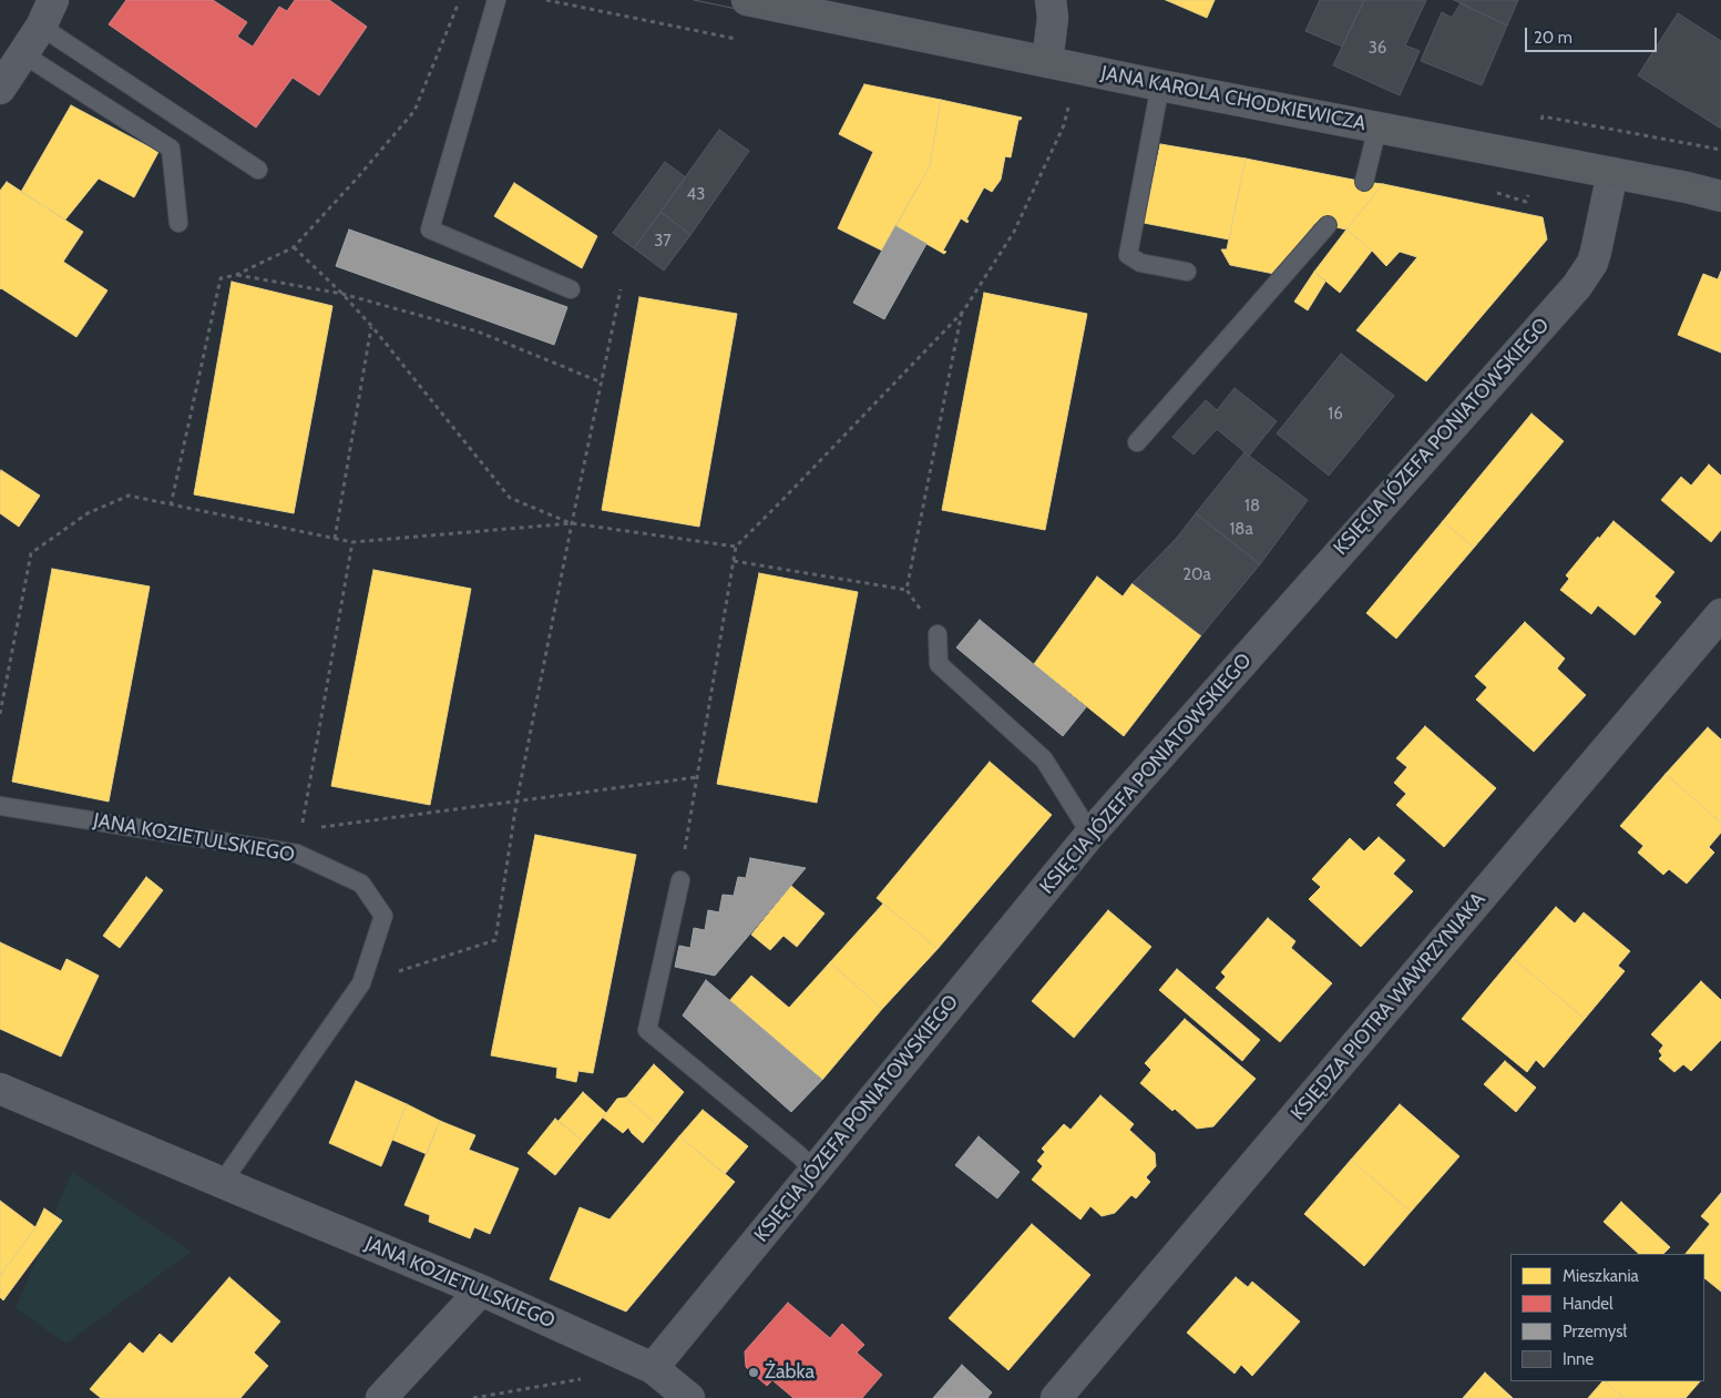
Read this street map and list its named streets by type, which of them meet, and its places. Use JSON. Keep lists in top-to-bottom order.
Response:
{
  "streets": {
    "street": [
      "JANA KAROLA CHODKIEWICZA",
      "KSIĘCIA JÓZEFA PONIATOWSKIEGO",
      "JANA KOZIETULSKIEGO",
      "KSIĘDZA PIOTRA WAWRZYNIAKA"
    ]
  },
  "crossings": [
    ["JANA KAROLA CHODKIEWICZA", "KSIĘCIA JÓZEFA PONIATOWSKIEGO"],
    ["KSIĘCIA JÓZEFA PONIATOWSKIEGO", "JANA KOZIETULSKIEGO"]
  ],
  "places": ["Żabka"],
  "house_numbers": [
    "36",
    "43",
    "37",
    "16",
    "18",
    "18a",
    "20a"
  ],
  "legend": [
    "Mieszkania",
    "Handel",
    "Przemysł",
    "Inne"
  ],
  "scale_bar": "20 m"
}
